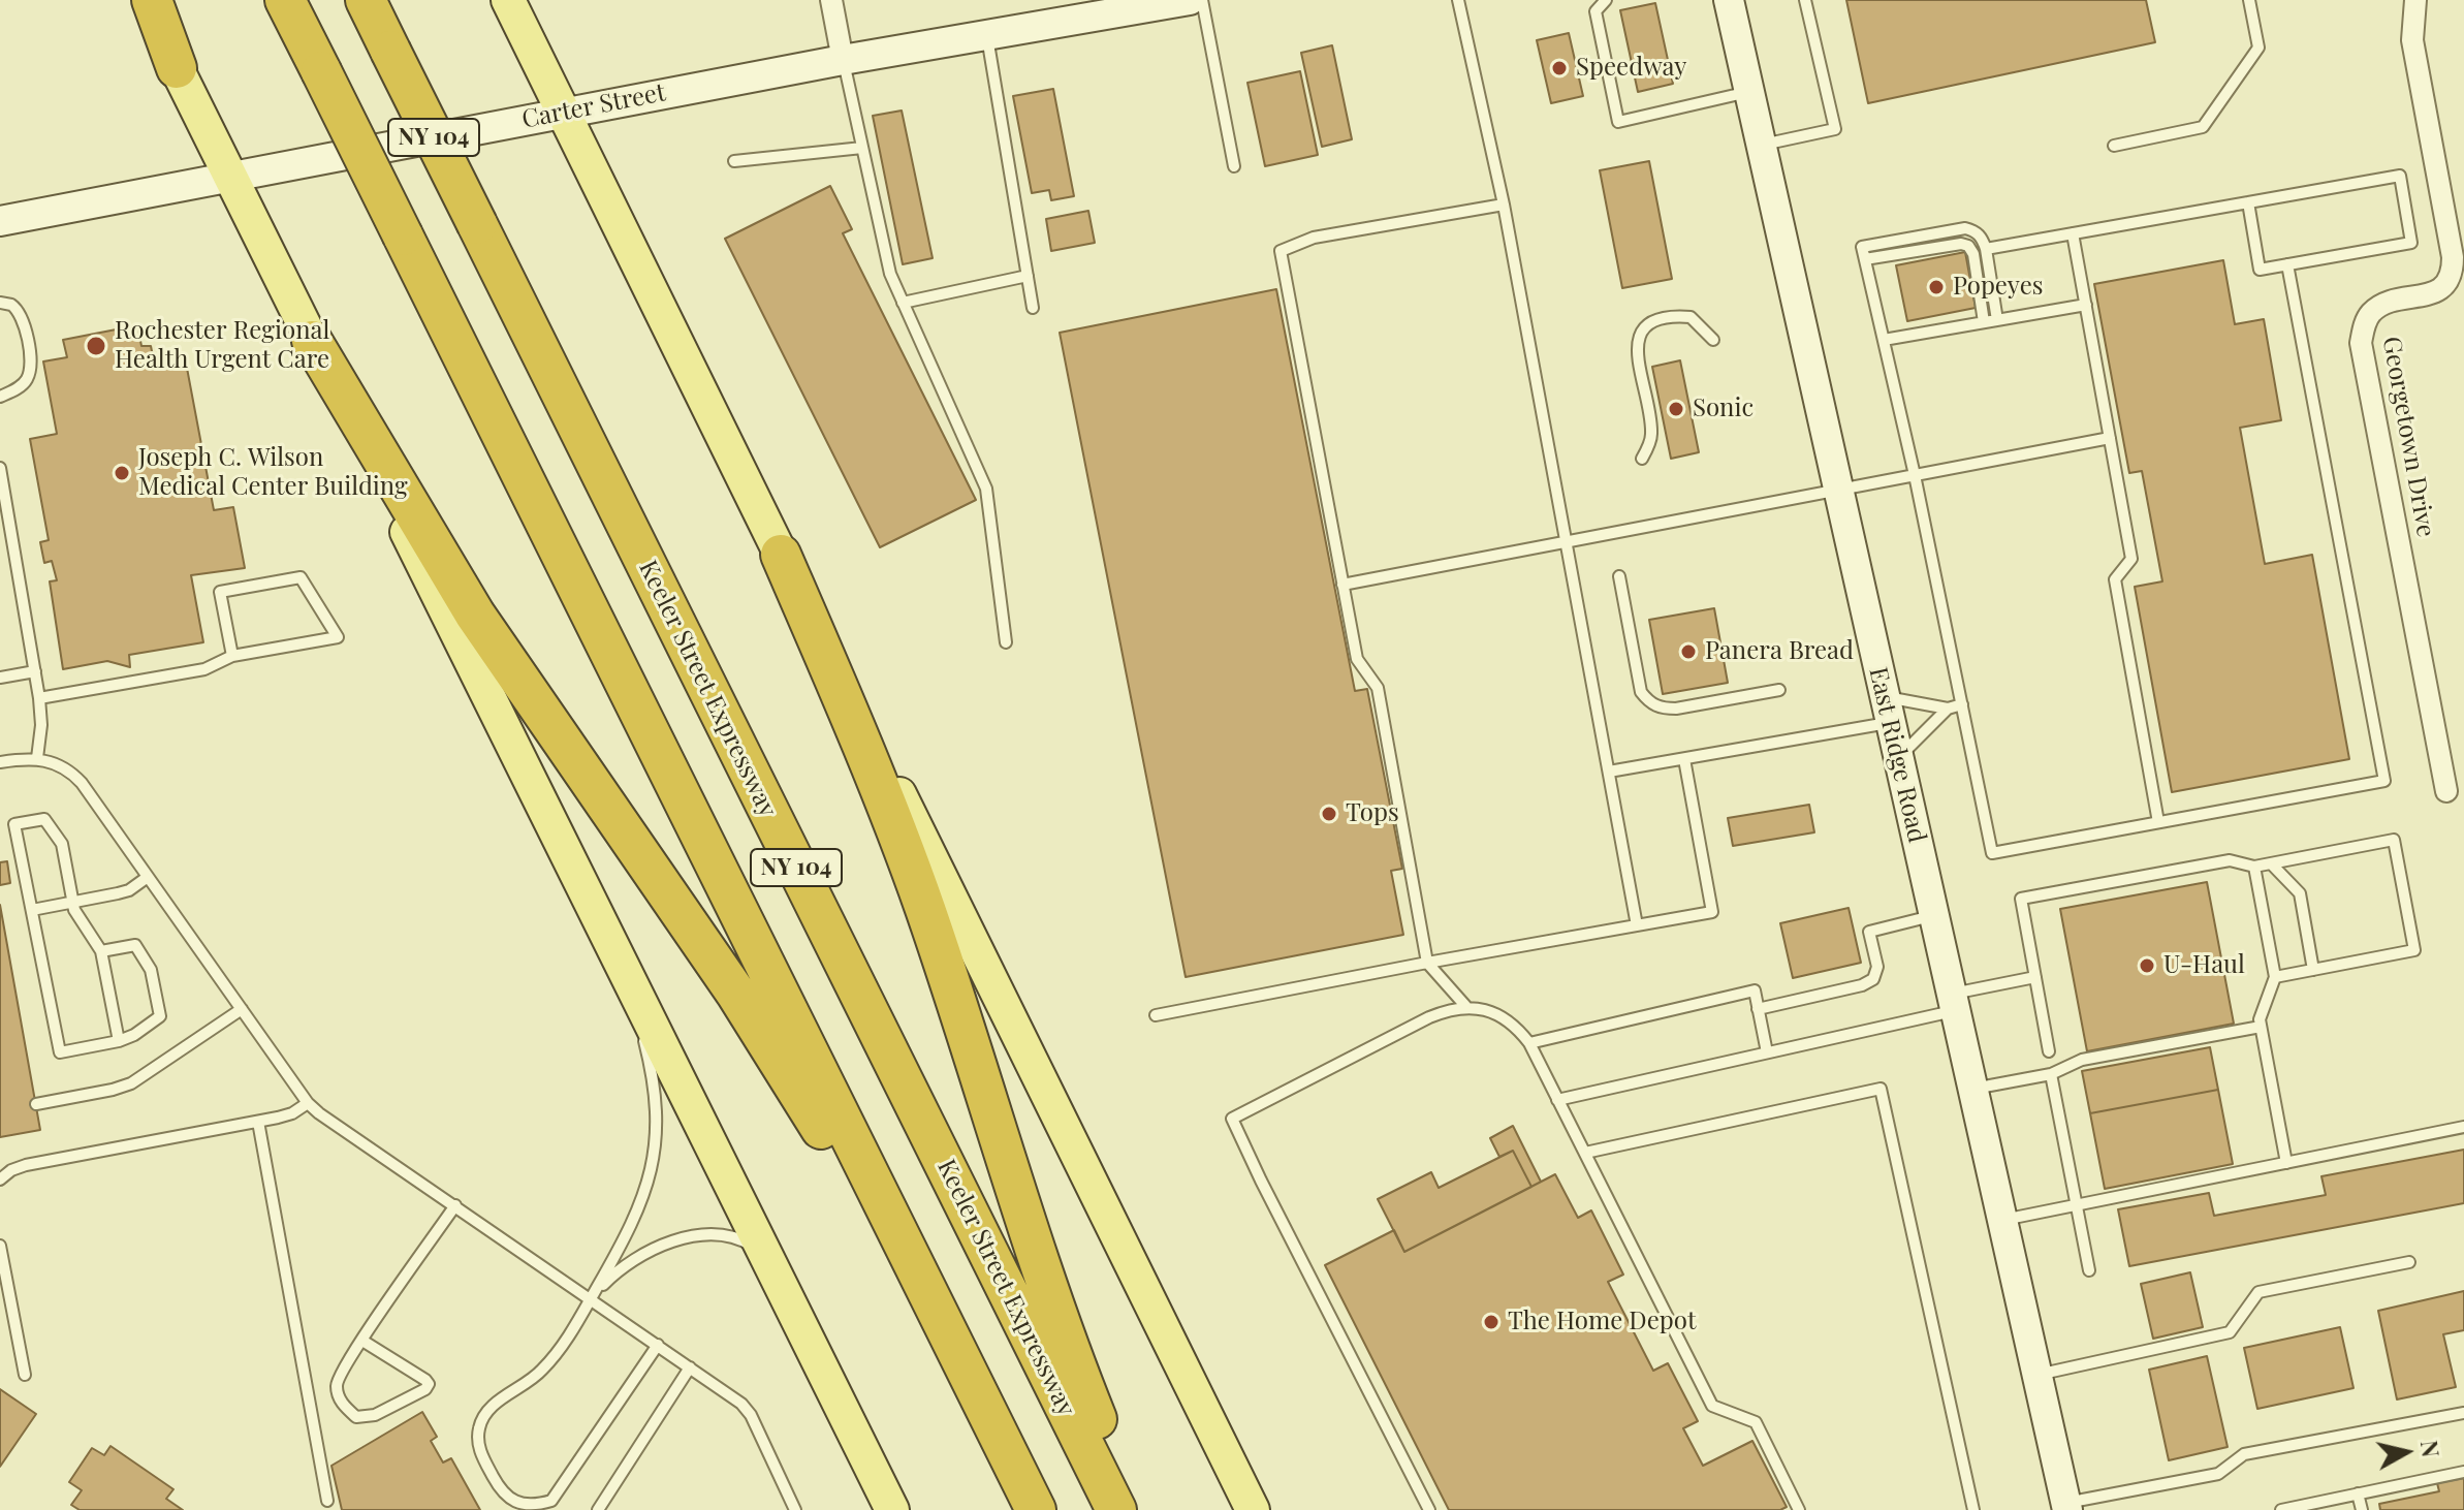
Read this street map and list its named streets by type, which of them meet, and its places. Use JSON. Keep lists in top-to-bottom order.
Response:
{
  "streets": {
    "highway": ["NY 104", "Keeler Street Expressway"],
    "main road": ["Carter Street", "East Ridge Road"],
    "street": ["Georgetown Drive"]
  },
  "places": [
    "Speedway",
    "Popeyes",
    "Rochester Regional Health Urgent Care",
    "Sonic",
    "Joseph C. Wilson Medical Center Building",
    "Panera Bread",
    "Tops",
    "U-Haul",
    "The Home Depot"
  ],
  "north": "right"
}
